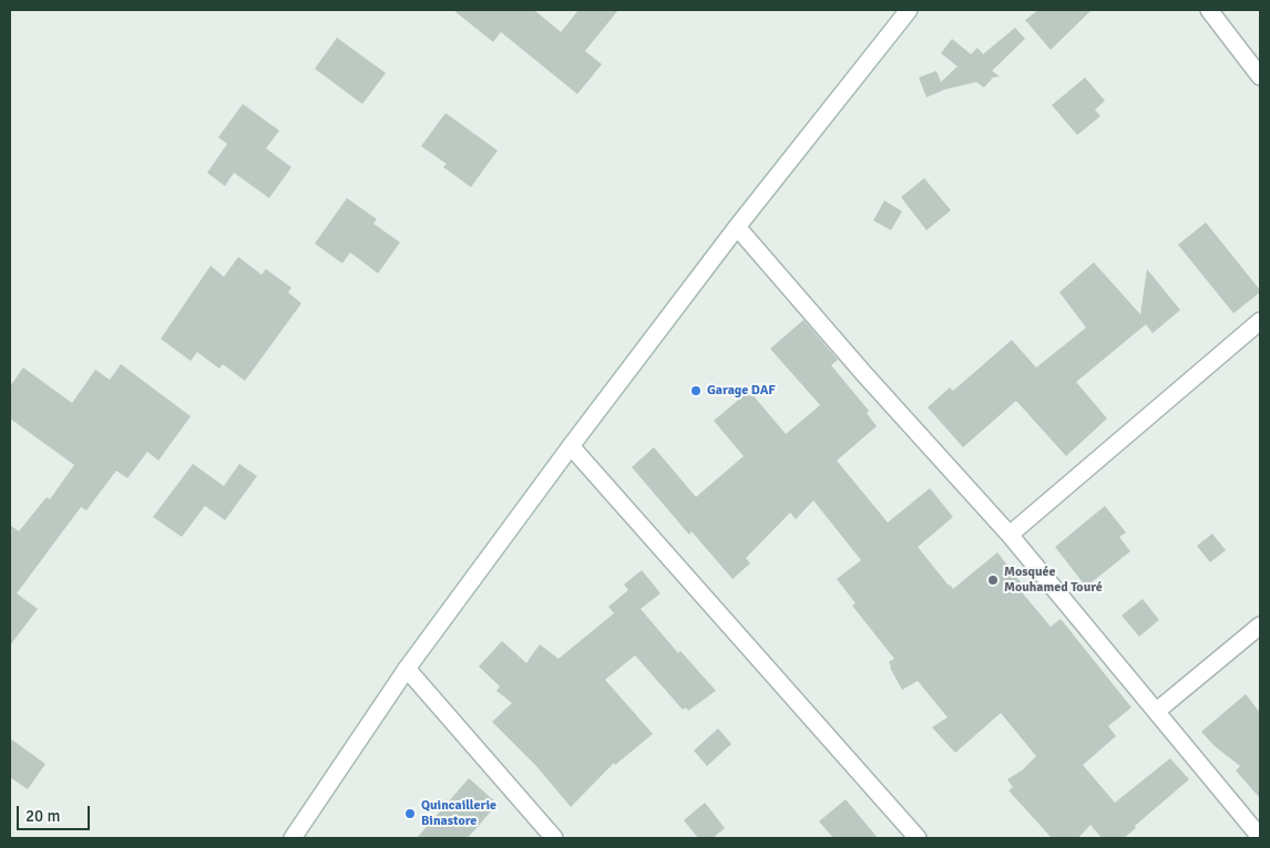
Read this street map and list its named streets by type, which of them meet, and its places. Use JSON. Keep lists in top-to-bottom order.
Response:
{
  "places": ["Garage DAF", "Mosquée Mouhamed Touré", "Quincaillerie Binastore"],
  "scale_bar": "20 m"
}
